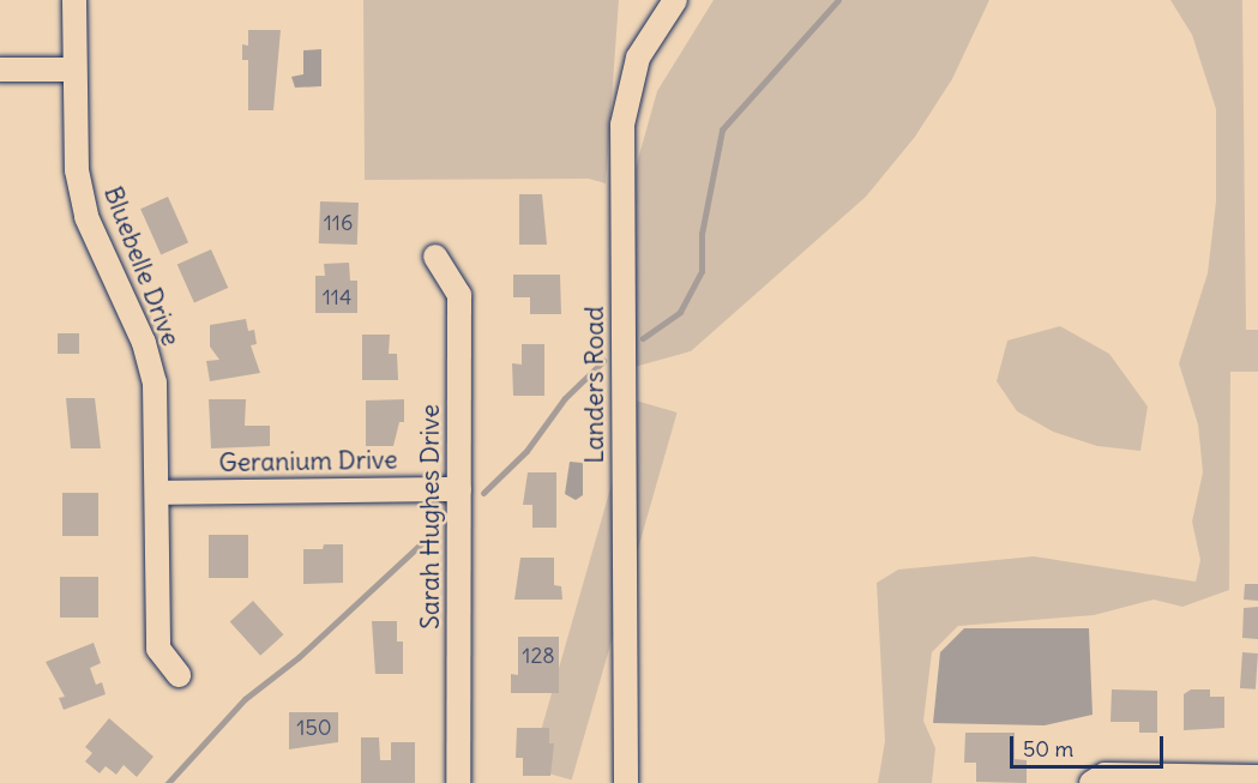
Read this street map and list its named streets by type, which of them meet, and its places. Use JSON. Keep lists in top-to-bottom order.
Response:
{
  "streets": {
    "street": [
      "Bluebelle Drive",
      "Landers Road",
      "Geranium Drive",
      "Sarah Hughes Drive"
    ]
  },
  "crossings": [
    ["Bluebelle Drive", "Geranium Drive"],
    ["Geranium Drive", "Sarah Hughes Drive"]
  ],
  "house_numbers": [
    "116",
    "114",
    "128",
    "150"
  ],
  "scale_bar": "50 m"
}
